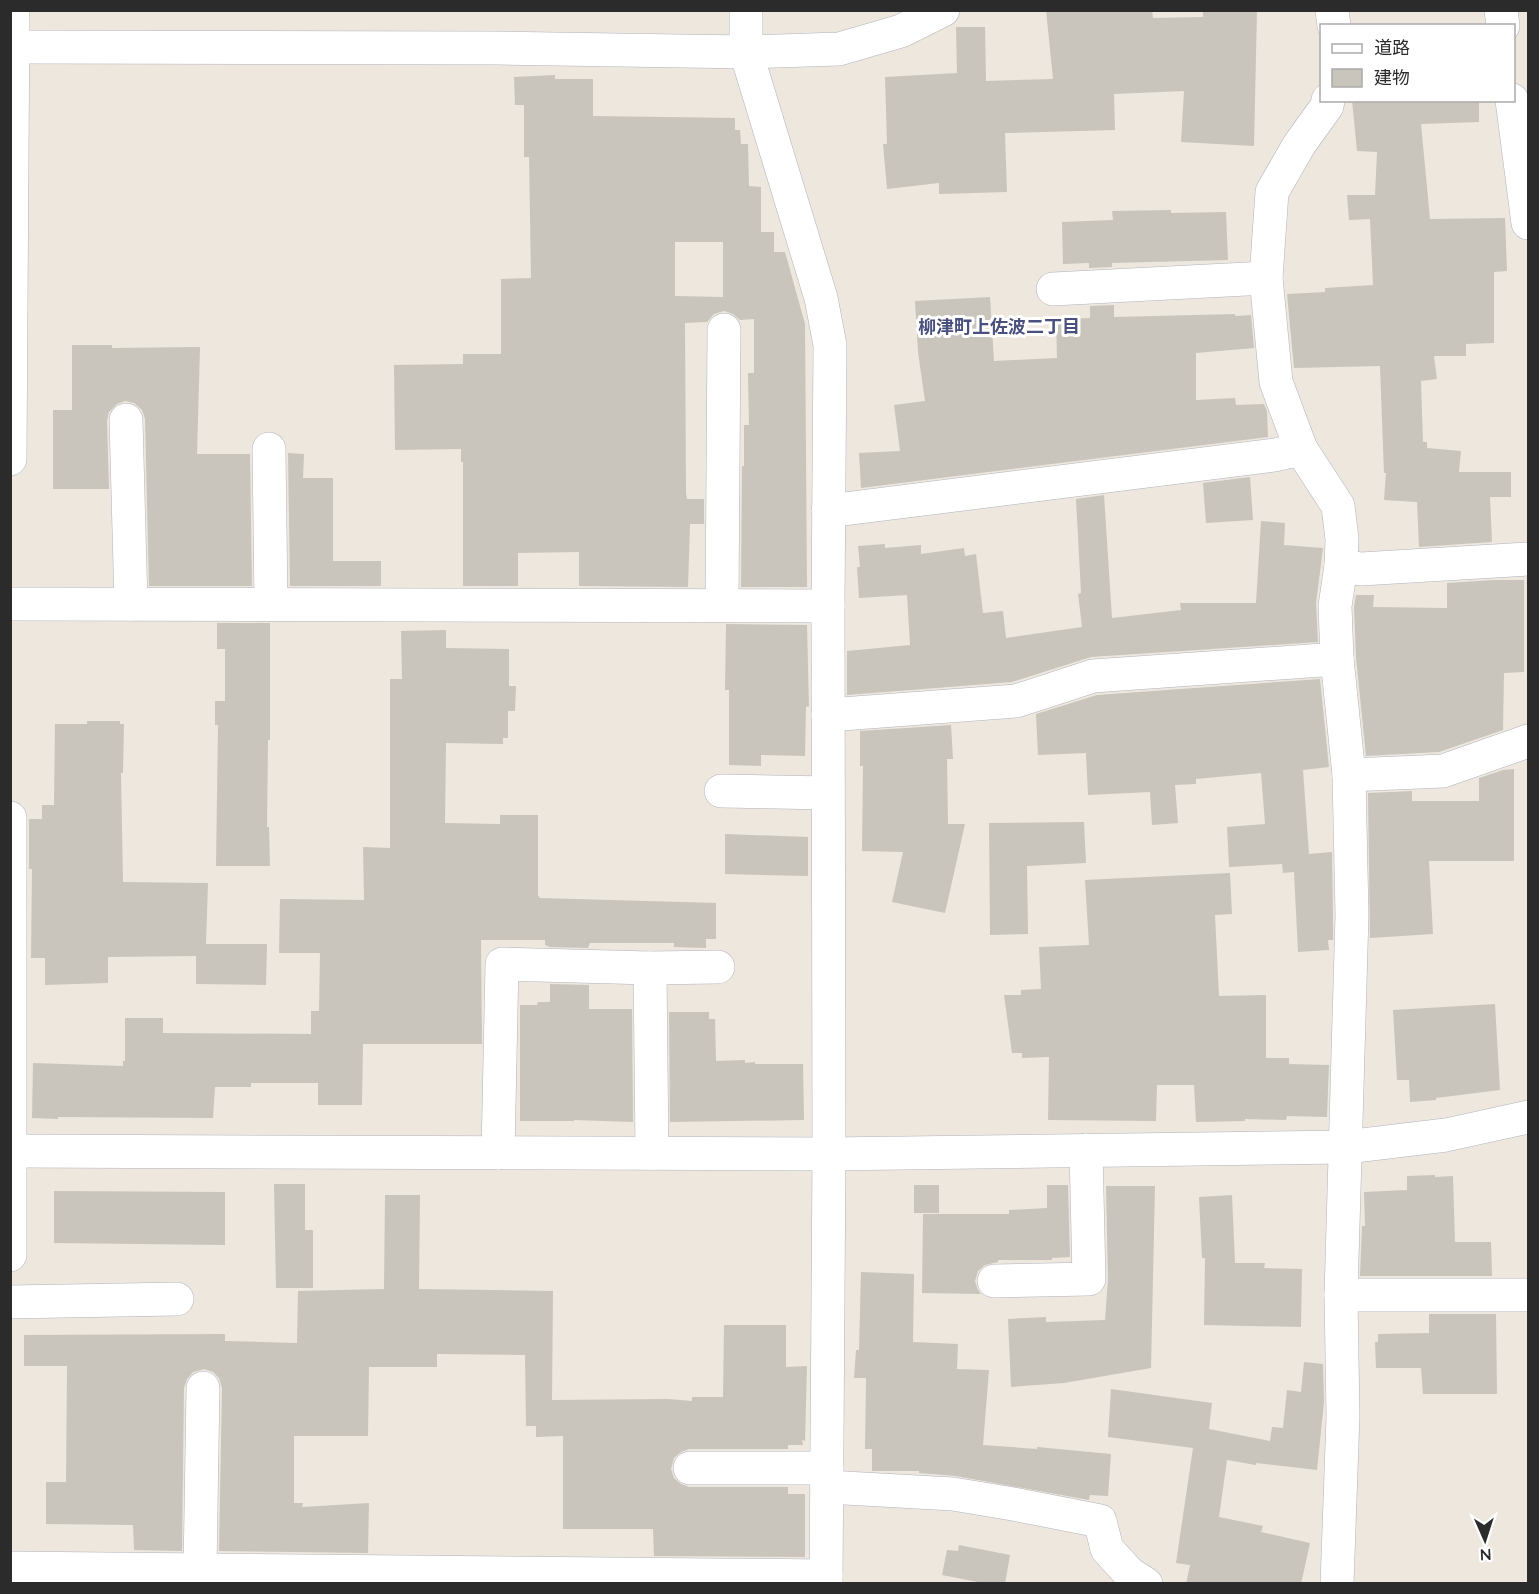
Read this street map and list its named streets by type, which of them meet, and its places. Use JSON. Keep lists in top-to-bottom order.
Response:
{
  "districts": ["柳津町上佐波二丁目"],
  "legend": ["道路", "建物"],
  "north": "bottom"
}
